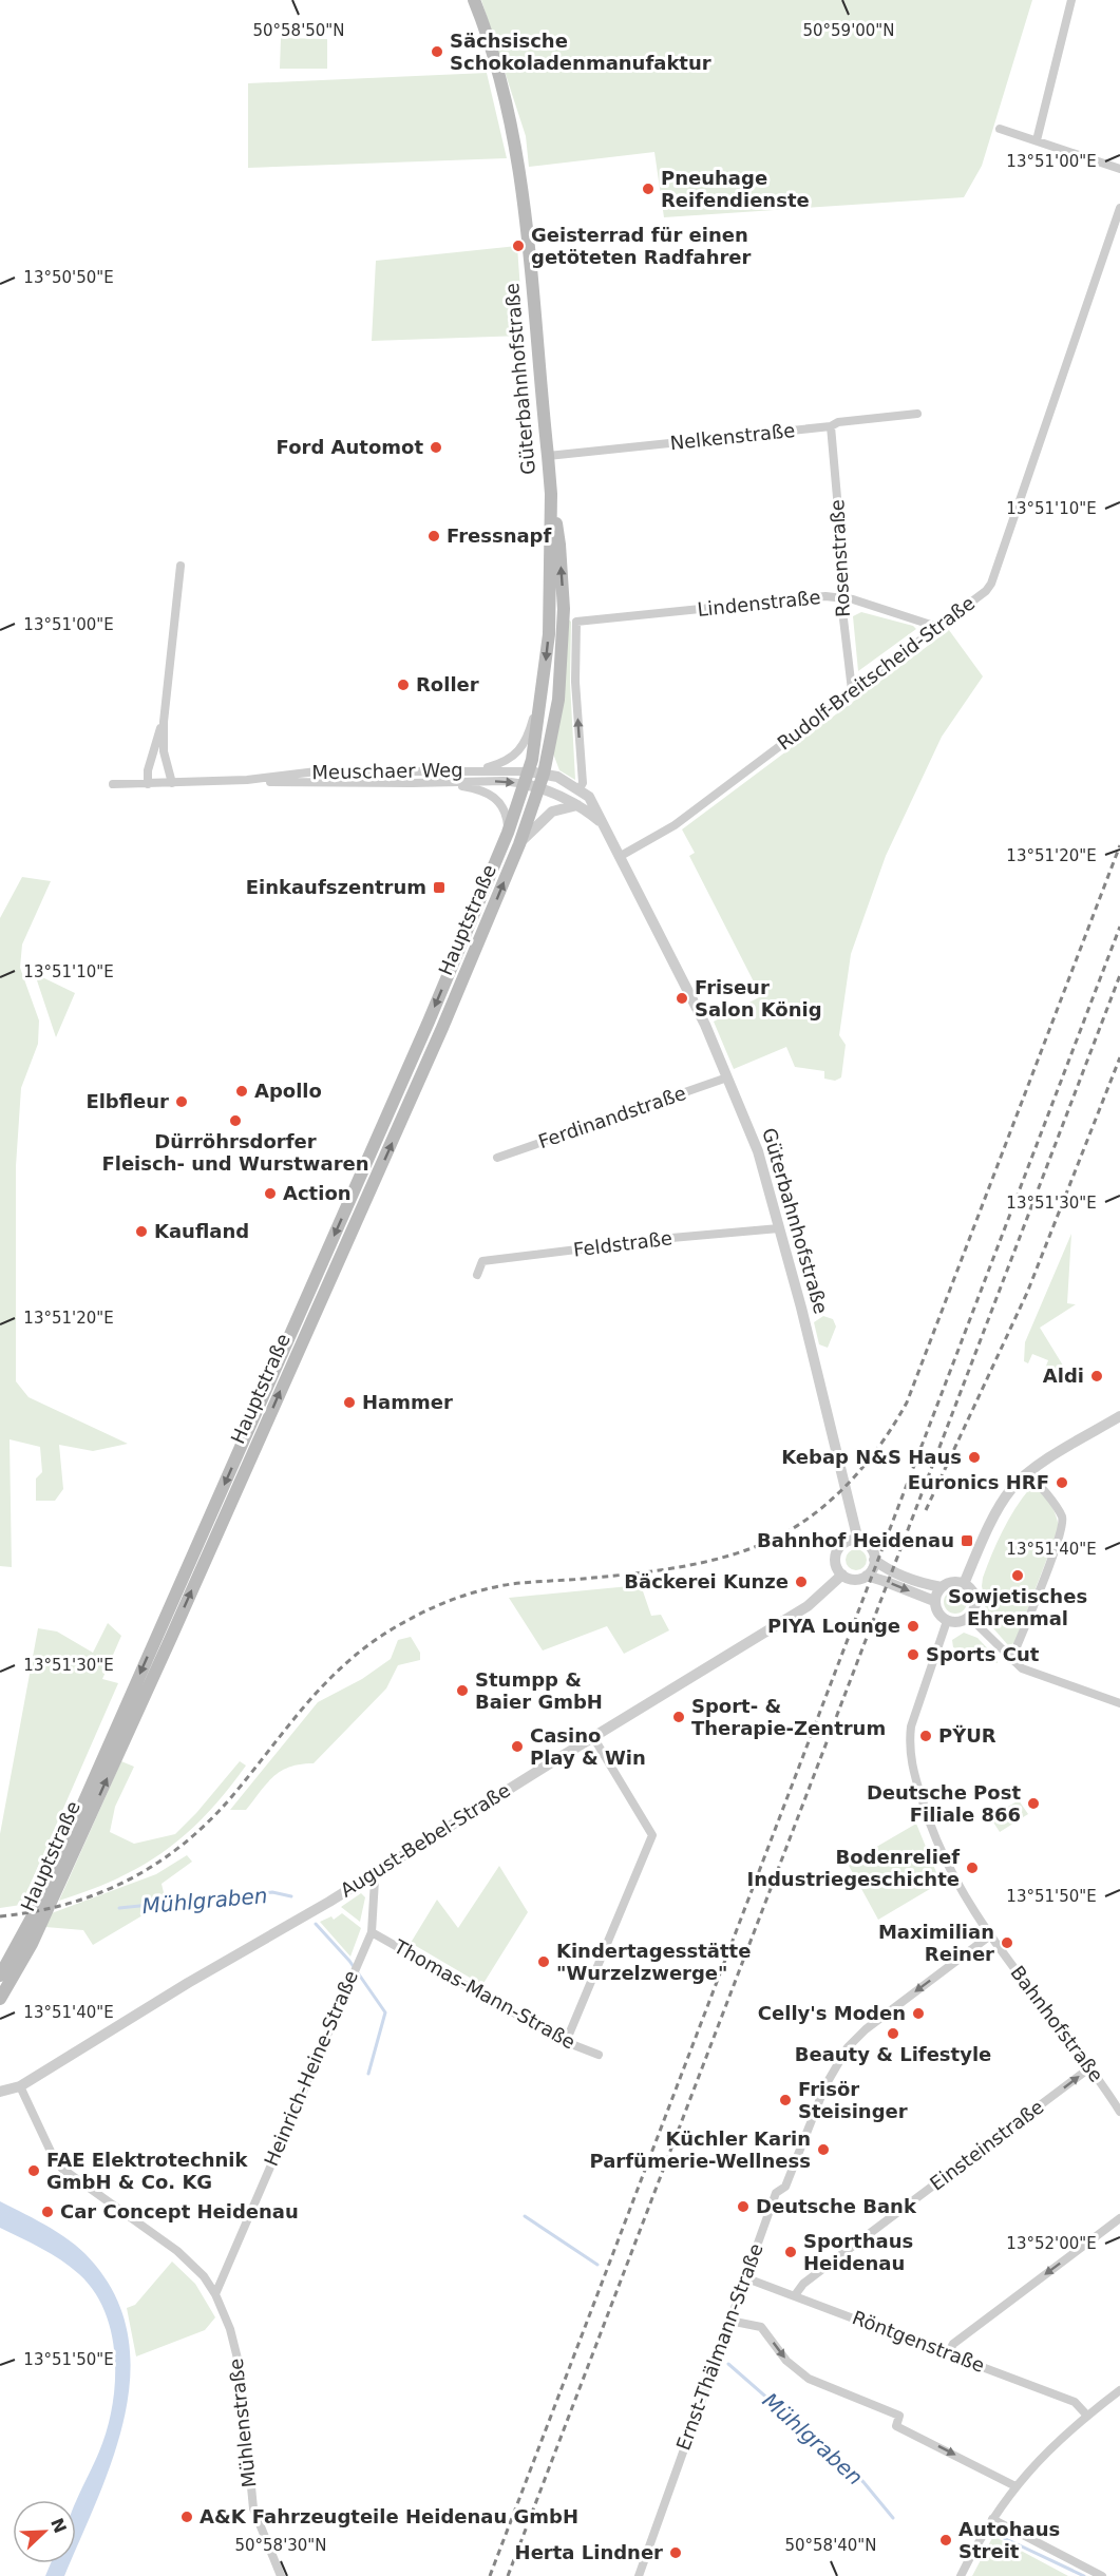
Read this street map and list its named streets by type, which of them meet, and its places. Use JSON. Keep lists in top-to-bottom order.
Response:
{
  "streets": {
    "main road": ["Güterbahnhofstraße", "Hauptstraße"],
    "street": [
      "Nelkenstraße",
      "Rosenstraße",
      "Lindenstraße",
      "Rudolf-Breitscheid-Straße",
      "Meuschaer Weg",
      "Ferdinandstraße",
      "Feldstraße",
      "August-Bebel-Straße",
      "Thomas-Mann-Straße",
      "Bahnhofstraße",
      "Heinrich-Heine-Straße",
      "Einsteinstraße",
      "Röntgenstraße",
      "Ernst-Thälmann-Straße",
      "Mühlenstraße"
    ]
  },
  "crossings": [
    ["Güterbahnhofstraße", "Nelkenstraße"],
    ["Güterbahnhofstraße", "Lindenstraße"],
    ["Güterbahnhofstraße", "Rudolf-Breitscheid-Straße"],
    ["Güterbahnhofstraße", "Meuschaer Weg"],
    ["Güterbahnhofstraße", "Hauptstraße"],
    ["Güterbahnhofstraße", "Ferdinandstraße"],
    ["Güterbahnhofstraße", "Feldstraße"],
    ["Güterbahnhofstraße", "August-Bebel-Straße"],
    ["Nelkenstraße", "Rosenstraße"],
    ["Rosenstraße", "Lindenstraße"],
    ["Rosenstraße", "Rudolf-Breitscheid-Straße"],
    ["Lindenstraße", "Rudolf-Breitscheid-Straße"],
    ["Meuschaer Weg", "Hauptstraße"],
    ["August-Bebel-Straße", "Heinrich-Heine-Straße"],
    ["August-Bebel-Straße", "Mühlenstraße"],
    ["Thomas-Mann-Straße", "Heinrich-Heine-Straße"],
    ["Bahnhofstraße", "Einsteinstraße"],
    ["Bahnhofstraße", "Ernst-Thälmann-Straße"],
    ["Heinrich-Heine-Straße", "Mühlenstraße"],
    ["Einsteinstraße", "Röntgenstraße"],
    ["Röntgenstraße", "Ernst-Thälmann-Straße"]
  ],
  "one_way": ["Einsteinstraße", "Ernst-Thälmann-Straße"],
  "water": ["Mühlgraben"],
  "places": {
    "other": [
      "Sächsische Schokoladenmanufaktur",
      "Pneuhage Reifendienste",
      "Geisterrad für einen getöteten Radfahrer",
      "Ford Automot",
      "Fressnapf",
      "Roller",
      "Friseur Salon König",
      "Apollo",
      "Elbfleur",
      "Dürröhrsdorfer Fleisch- und Wurstwaren",
      "Action",
      "Kaufland",
      "Aldi",
      "Hammer",
      "Kebap N&S Haus",
      "Euronics HRF",
      "Sowjetisches Ehrenmal",
      "Bäckerei Kunze",
      "PIYA Lounge",
      "Sports Cut",
      "Stumpp & Baier GmbH",
      "Sport- & Therapie-Zentrum",
      "PŸUR",
      "Casino Play & Win",
      "Deutsche Post Filiale 866",
      "Bodenrelief Industriegeschichte",
      "Maximilian Reiner",
      "Kindertagesstätte \"Wurzelzwerge\"",
      "Celly's Moden",
      "Beauty & Lifestyle",
      "Frisör Steisinger",
      "Küchler Karin Parfümerie-Wellness",
      "FAE Elektrotechnik GmbH & Co. KG",
      "Deutsche Bank",
      "Car Concept Heidenau",
      "Sporthaus Heidenau",
      "A&K Fahrzeugteile Heidenau GmbH",
      "Autohaus Streit",
      "Herta Lindner"
    ],
    "transit": ["Einkaufszentrum", "Bahnhof Heidenau"]
  },
  "north": "top right",
  "coordinates": [
    "50°58'50\"N",
    "50°59'00\"N",
    "13°51'00\"E",
    "13°50'50\"E",
    "13°51'10\"E",
    "13°51'20\"E",
    "13°51'30\"E",
    "13°51'40\"E",
    "13°51'50\"E",
    "13°52'00\"E",
    "50°58'30\"N",
    "50°58'40\"N"
  ]
}
